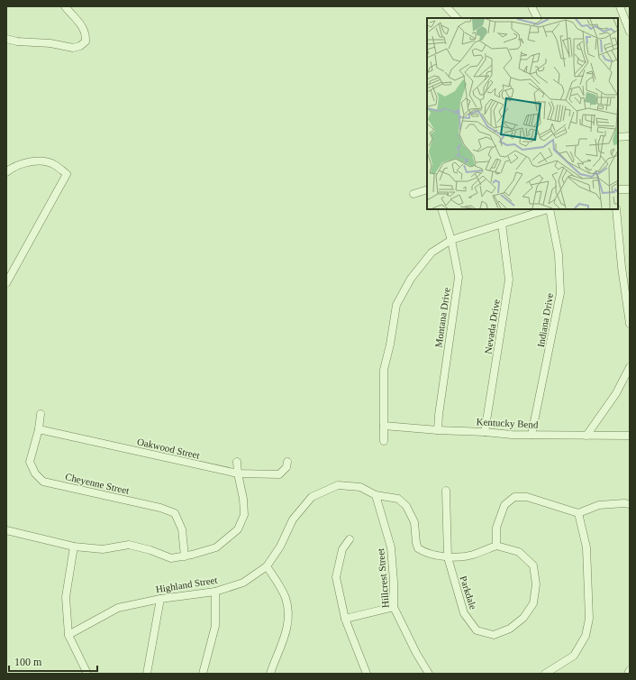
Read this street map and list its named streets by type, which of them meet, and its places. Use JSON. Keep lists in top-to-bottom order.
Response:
{
  "streets": {
    "street": [
      "Montana Drive",
      "Indiana Drive",
      "Nevada Drive",
      "Kentucky Bend",
      "Oakwood Street",
      "Cheyenne Street",
      "Hillcrest Street",
      "Highland Street",
      "Parkdale"
    ]
  },
  "crossings": [
    ["Montana Drive", "Kentucky Bend"],
    ["Indiana Drive", "Kentucky Bend"],
    ["Nevada Drive", "Kentucky Bend"],
    ["Oakwood Street", "Cheyenne Street"],
    ["Hillcrest Street", "Highland Street"],
    ["Highland Street", "Parkdale"]
  ],
  "scale_bar": "100 m"
}
